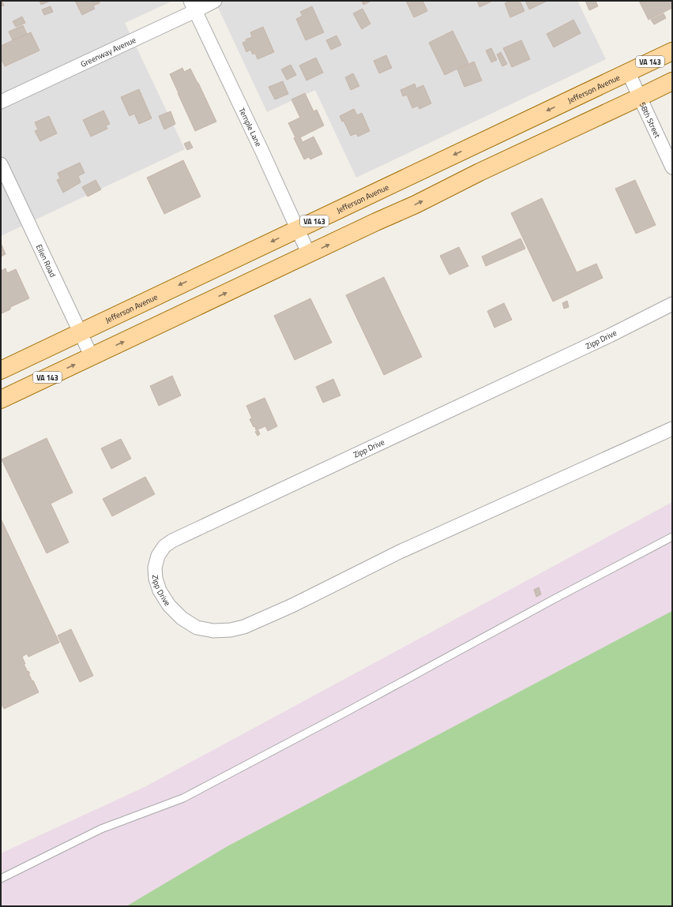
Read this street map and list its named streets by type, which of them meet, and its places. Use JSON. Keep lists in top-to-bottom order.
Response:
{
  "streets": {
    "main road": ["VA 143", "Jefferson Avenue"],
    "street": [
      "Greenway Avenue",
      "58th Street",
      "Temple Lane",
      "Ellen Road",
      "Zipp Drive"
    ]
  },
  "crossings": [
    ["Greenway Avenue", "Temple Lane"],
    ["VA 143", "58th Street"],
    ["VA 143", "Temple Lane"],
    ["VA 143", "Ellen Road"],
    ["Jefferson Avenue", "58th Street"],
    ["Jefferson Avenue", "Temple Lane"],
    ["Jefferson Avenue", "Ellen Road"]
  ]
}
